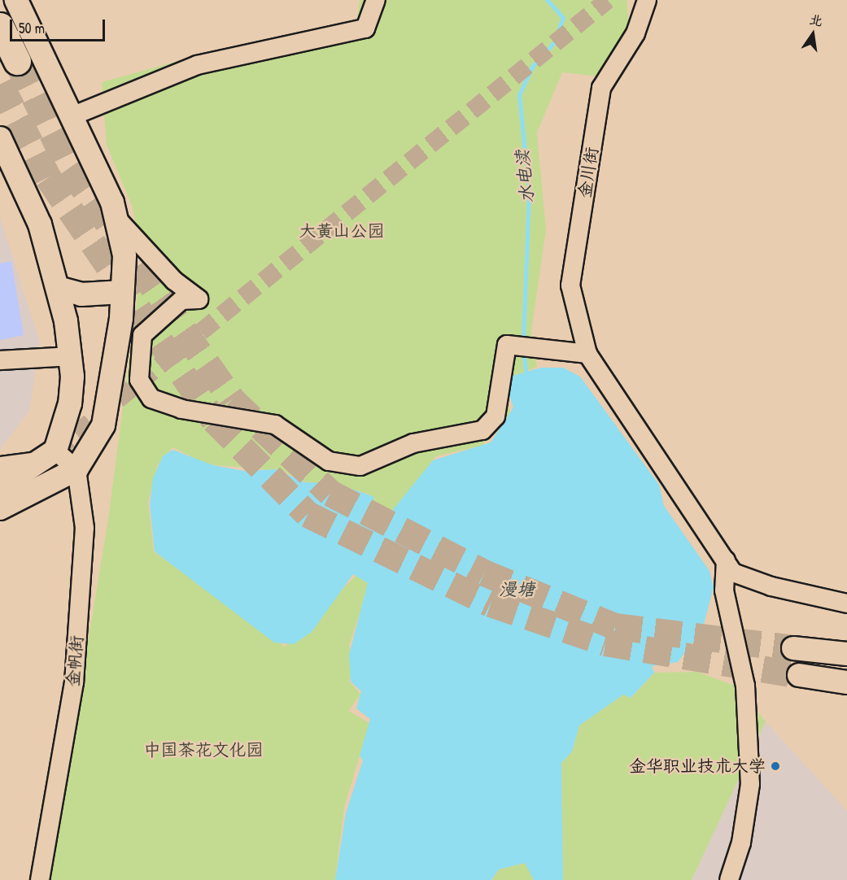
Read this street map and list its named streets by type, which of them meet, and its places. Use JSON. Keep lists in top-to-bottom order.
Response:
{
  "streets": {
    "street": ["金川街", "金帆街"]
  },
  "water": ["水电渎", "漫塘"],
  "parks": ["大黄山公园", "中国茶花文化园"],
  "places": ["金华职业技术大学"],
  "scale_bar": "50 m",
  "north": "top"
}
